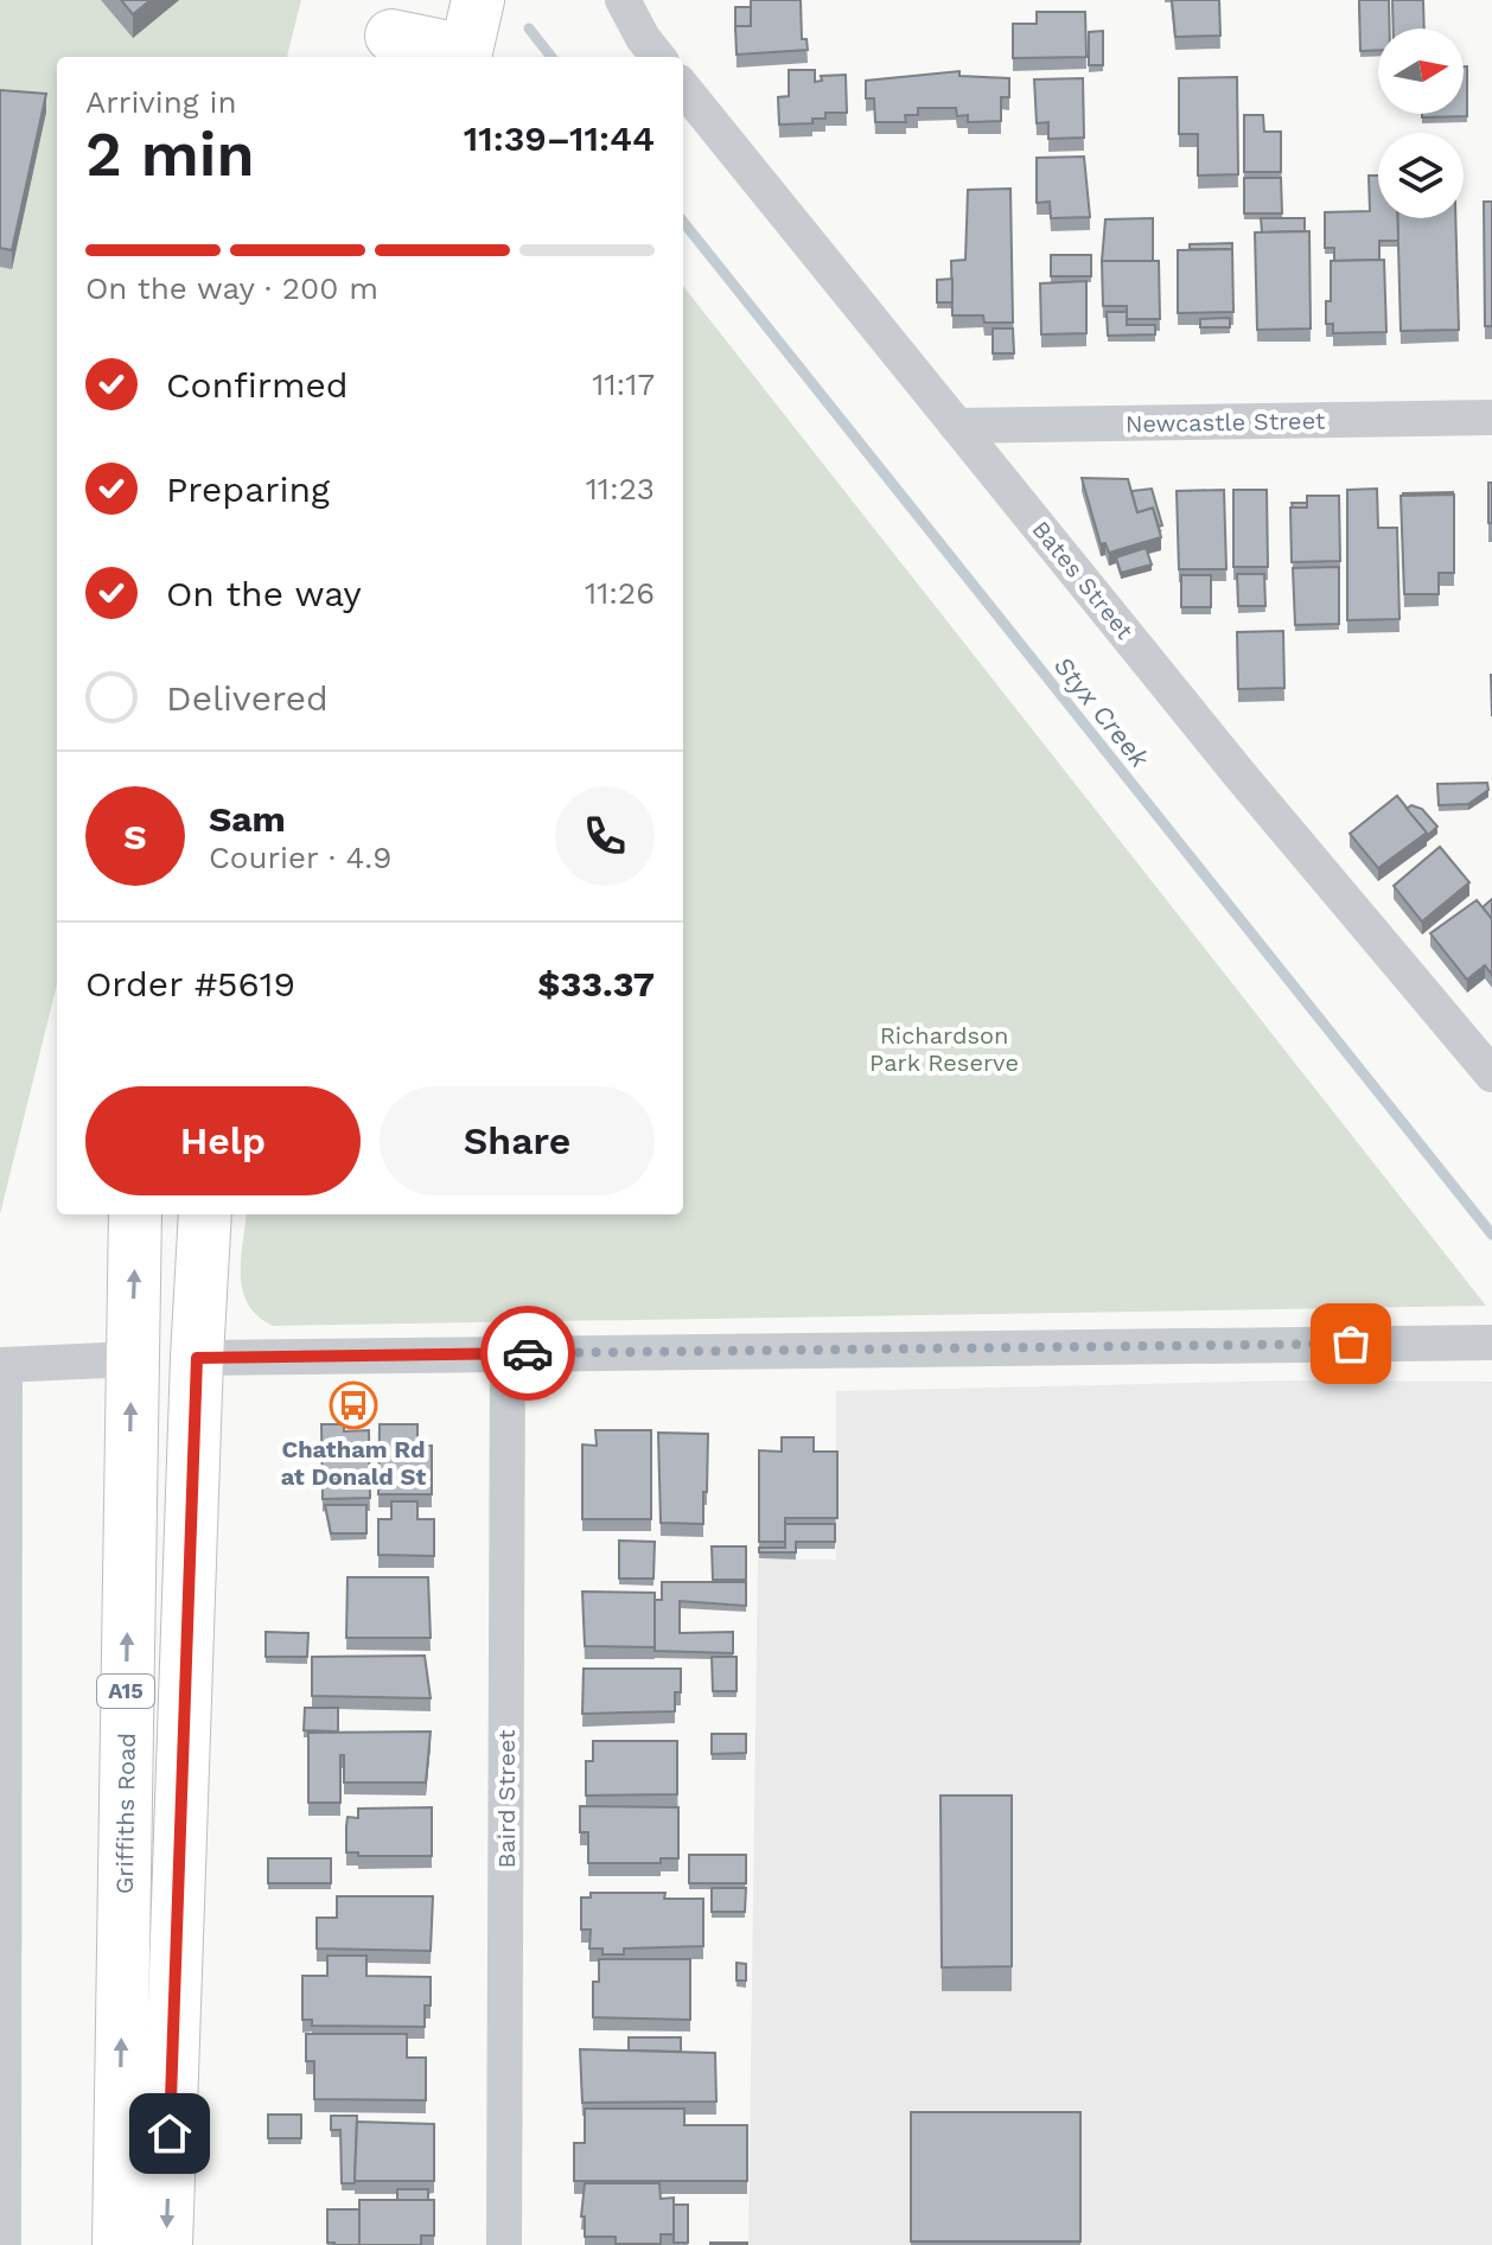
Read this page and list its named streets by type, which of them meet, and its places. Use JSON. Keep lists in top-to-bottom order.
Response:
{
  "streets": {
    "highway": ["A15", "Griffiths Road"],
    "street": ["Newcastle Street", "Bates Street", "Baird Street"]
  },
  "crossings": [
    ["Newcastle Street", "Bates Street"]
  ],
  "water": ["Styx Creek"],
  "parks": ["Richardson Park Reserve"],
  "places": {
    "bus stop": ["Chatham Rd at Donald St"]
  },
  "north": "right",
  "page": {
    "heading": ["2 min", "Arriving in", "11:39–11:44"],
    "panel": [
      "Sam",
      "Courier · 4.9",
      "Order #5619",
      "$33.37"
    ],
    "bar": "On the way · 200 m",
    "list": [
      ["Confirmed", "11:17"],
      ["Preparing", "11:23"],
      ["On the way", "11:26"],
      "Delivered"
    ],
    "round": "S",
    "buttons": ["Help", "Share"]
  }
}
